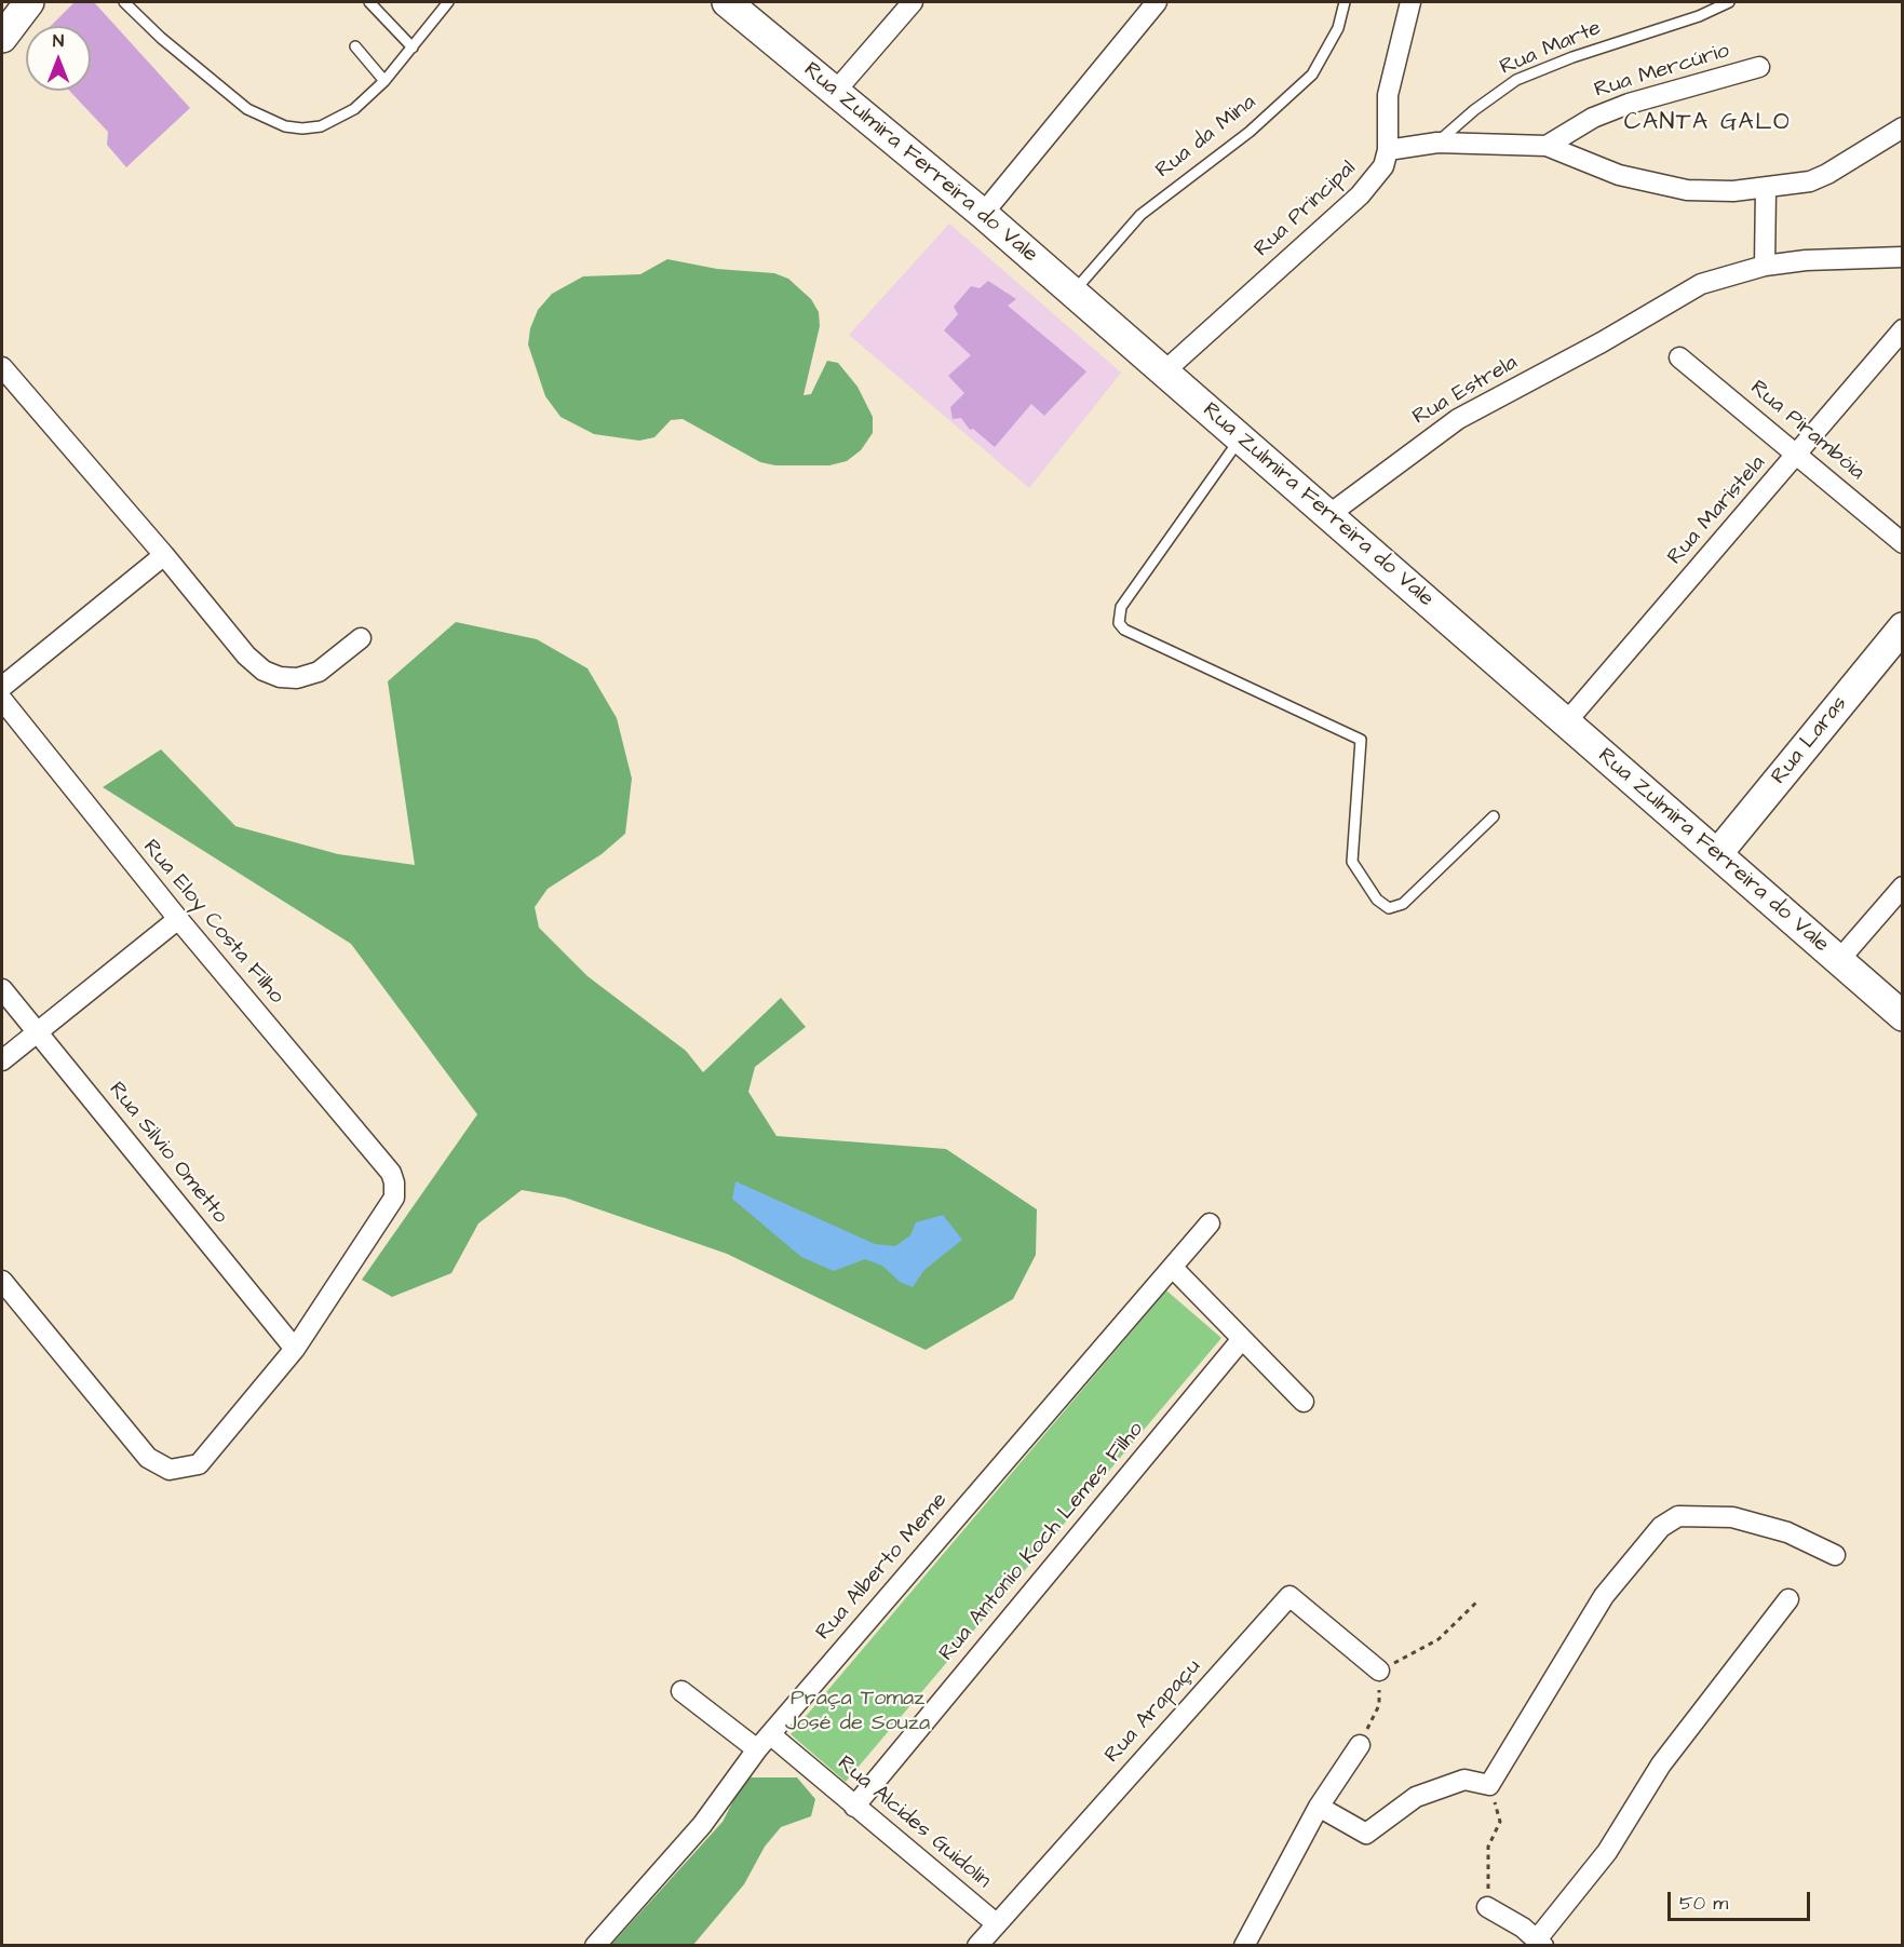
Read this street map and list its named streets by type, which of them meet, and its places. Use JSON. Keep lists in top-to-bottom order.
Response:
{
  "streets": {
    "street": [
      "Rua Mercúrio",
      "Rua Zulmira Ferreira do Vale",
      "Rua Principal",
      "Rua Estrela",
      "Rua Pirambóia",
      "Rua Maristela",
      "Rua Laras",
      "Rua Eloy Costa Filho",
      "Rua Silvio Ometto",
      "Rua Antonio Koch Lemes Filho",
      "Rua Alberto Meme",
      "Rua Arapaçu",
      "Rua Alcides Guidolin"
    ],
    "lane": ["Rua Marte", "Rua da Mina"]
  },
  "crossings": [
    ["Rua da Mina", "Rua Zulmira Ferreira do Vale"],
    ["Rua Zulmira Ferreira do Vale", "Rua Principal"],
    ["Rua Zulmira Ferreira do Vale", "Rua Estrela"],
    ["Rua Zulmira Ferreira do Vale", "Rua Maristela"],
    ["Rua Zulmira Ferreira do Vale", "Rua Laras"],
    ["Rua Pirambóia", "Rua Maristela"],
    ["Rua Eloy Costa Filho", "Rua Silvio Ometto"],
    ["Rua Antonio Koch Lemes Filho", "Rua Alcides Guidolin"],
    ["Rua Alberto Meme", "Rua Alcides Guidolin"],
    ["Rua Arapaçu", "Rua Alcides Guidolin"]
  ],
  "districts": ["CANTA GALO"],
  "parks": ["Praça Tomaz José de Souza"],
  "scale_bar": "50 m",
  "north": "top"
}
